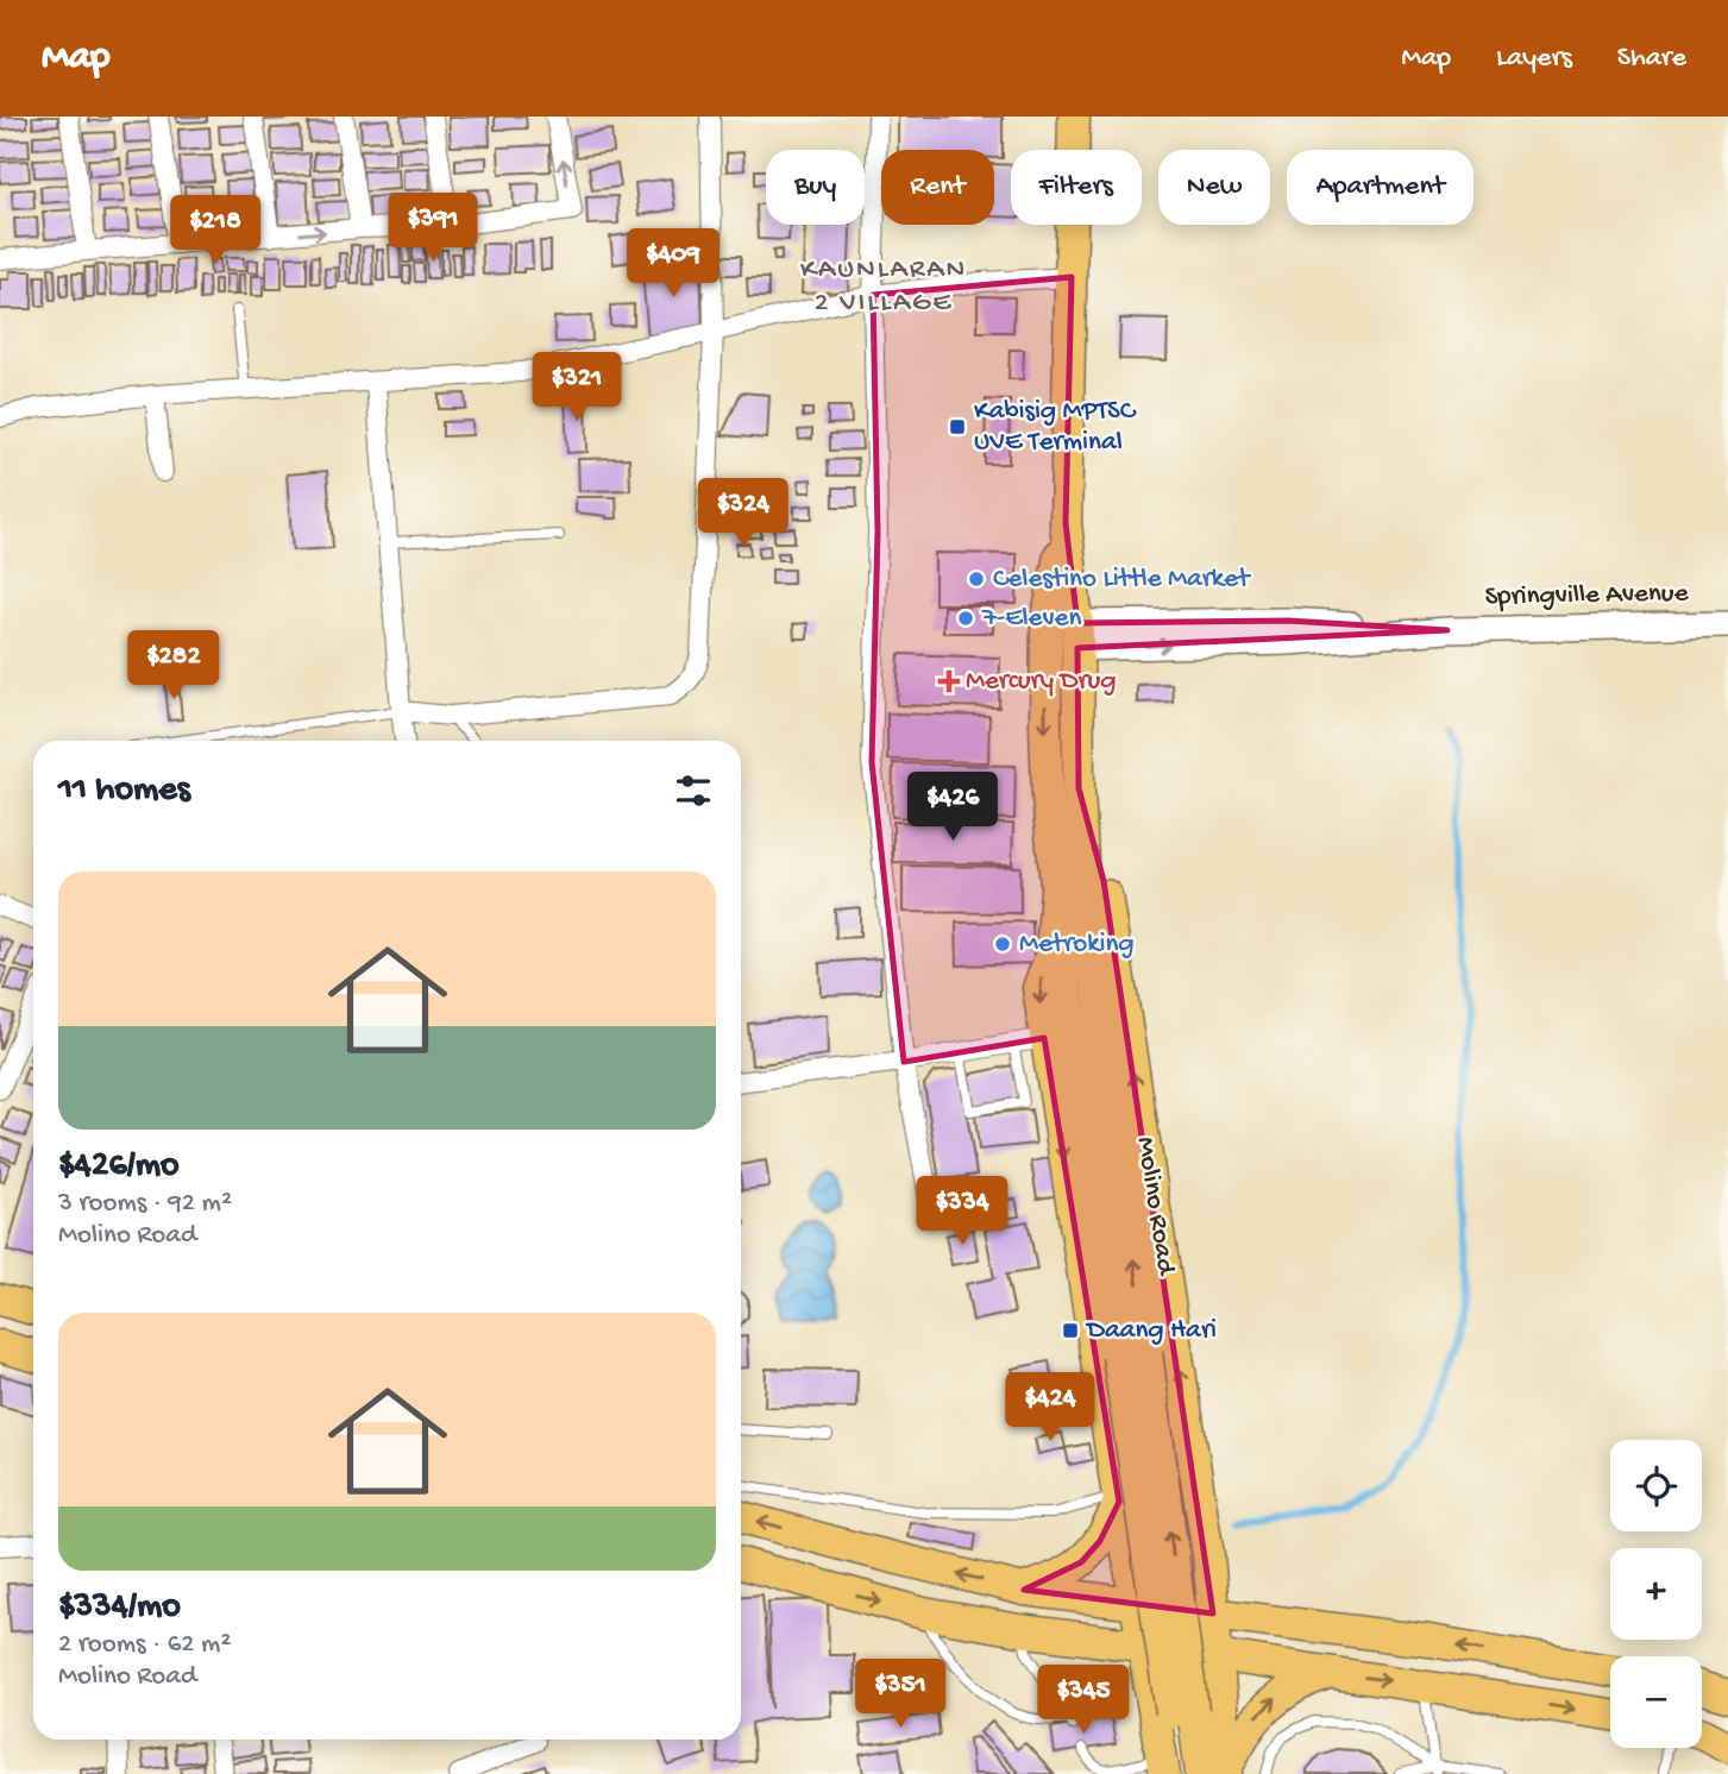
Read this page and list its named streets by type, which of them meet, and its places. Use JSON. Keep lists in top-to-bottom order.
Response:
{
  "streets": {
    "main road": ["Molino Road"],
    "street": ["Springville Avenue"]
  },
  "crossings": [
    ["Springville Avenue", "Molino Road"]
  ],
  "districts": ["KAUNLARAN 2 VILLAGE"],
  "places": {
    "transit": ["Kabisig MPTSC UVE Terminal", "Daang Hari"],
    "other": ["Celestino Little Market", "7-Eleven", "Metroking"],
    "health": ["Mercury Drug"]
  },
  "page": {
    "header": "Map",
    "nav": ["Map", "Layers", "Share"],
    "chip": [
      "Buy",
      "Rent",
      "Filters",
      "New",
      "Apartment"
    ],
    "price": [
      "$391",
      "$218",
      "$409",
      "$321",
      "$324",
      "$282",
      "$426",
      "$334",
      "$424",
      "$351",
      "$345"
    ],
    "heading": "11 homes",
    "list": [
      {
        "name": "$426/mo",
        "note": "3 rooms · 92 m² · Molino Road"
      },
      {
        "name": "$334/mo",
        "note": "2 rooms · 62 m² · Molino Road"
      }
    ],
    "map_buttons": ["+", "−"]
  }
}
